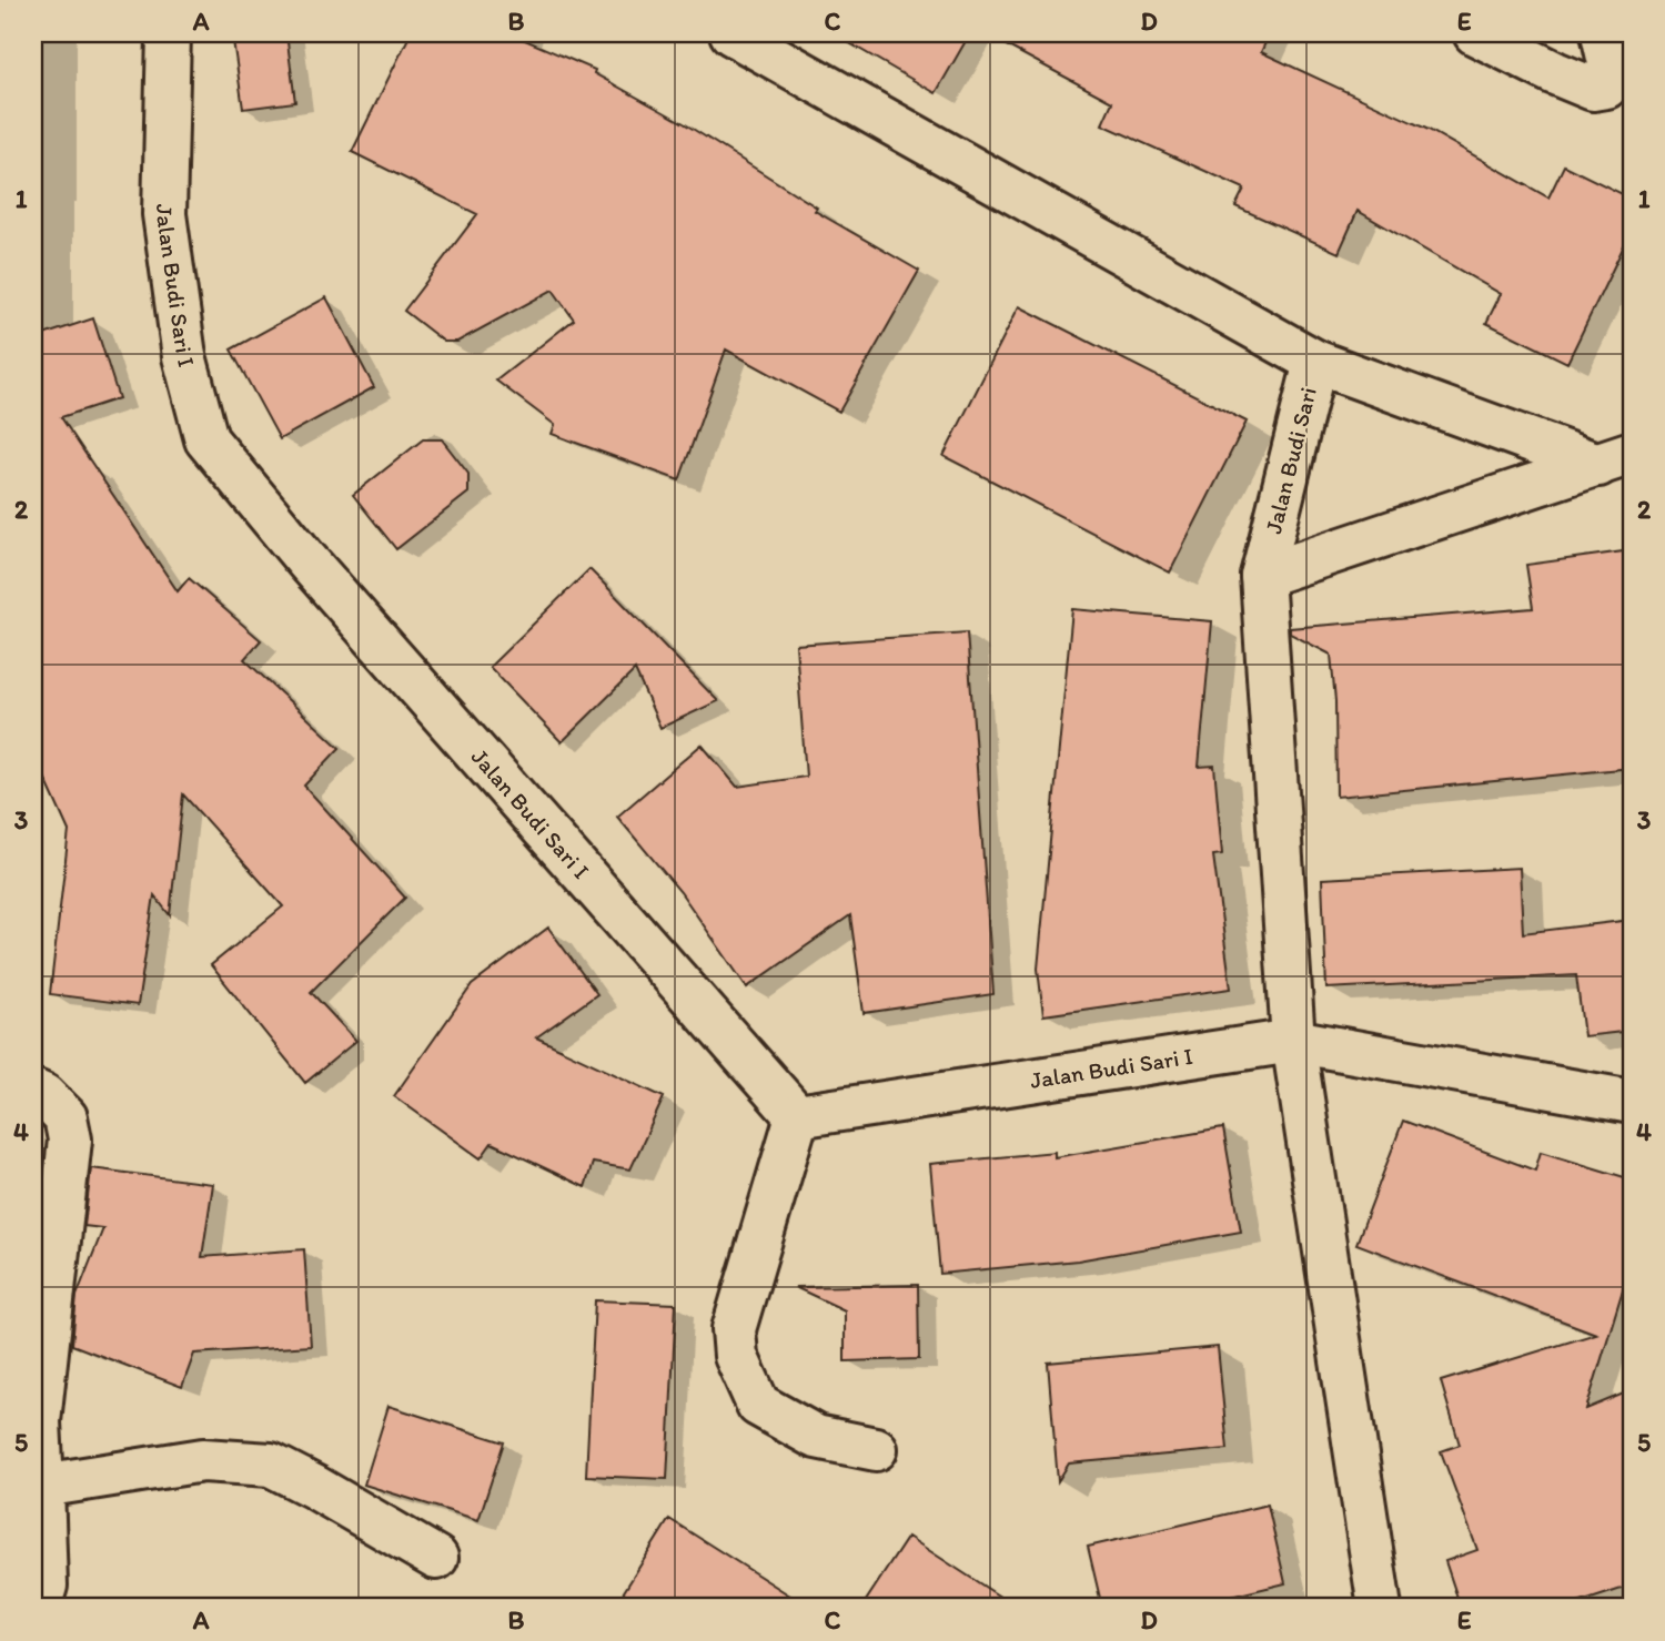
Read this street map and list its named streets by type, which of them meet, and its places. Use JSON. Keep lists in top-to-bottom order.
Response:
{
  "streets": {
    "street": ["Jalan Budi Sari I", "Jalan Budi Sari"]
  },
  "crossings": [
    ["Jalan Budi Sari I", "Jalan Budi Sari"]
  ],
  "grid": {
    "columns": [
      "A",
      "B",
      "C",
      "D",
      "E"
    ],
    "rows": [
      "1",
      "2",
      "3",
      "4",
      "5"
    ]
  }
}
